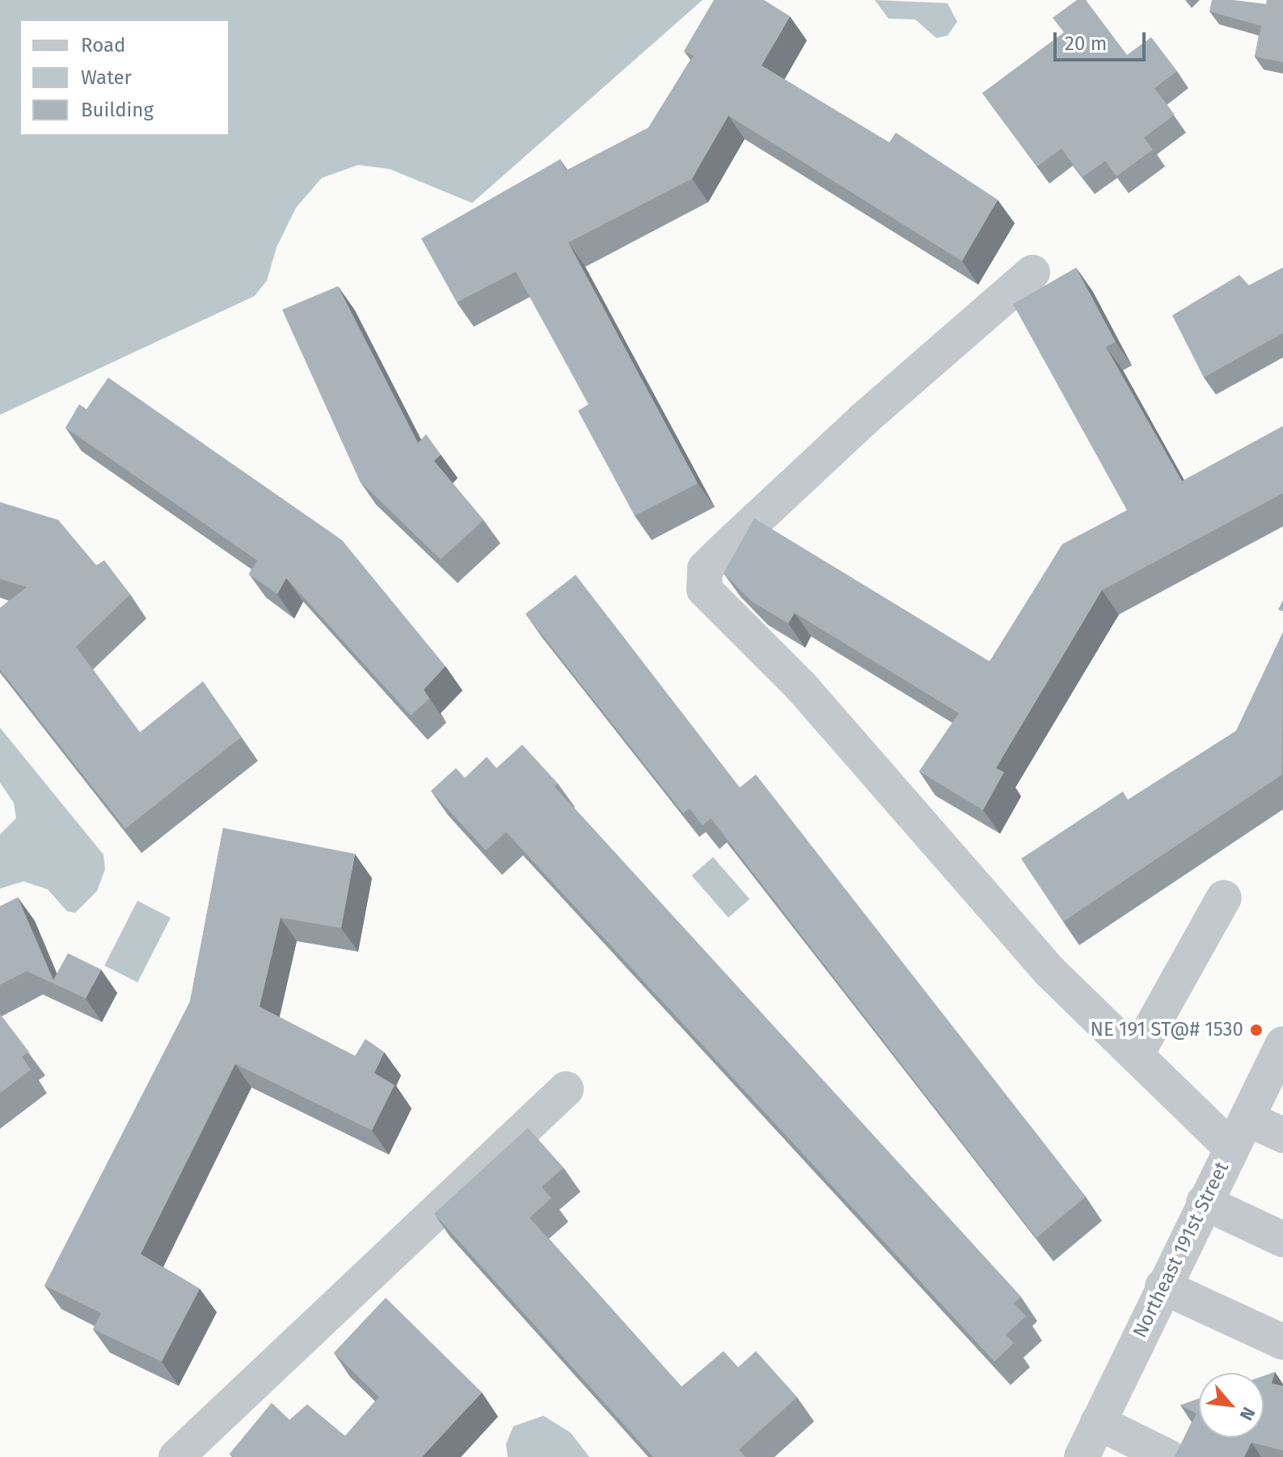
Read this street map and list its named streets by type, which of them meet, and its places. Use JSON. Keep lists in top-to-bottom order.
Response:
{
  "streets": {
    "street": ["Northeast 191st Street"]
  },
  "places": ["NE 191 ST@# 1530"],
  "legend": ["Road", "Water", "Building"],
  "scale_bar": "20 m",
  "north": "bottom right"
}
